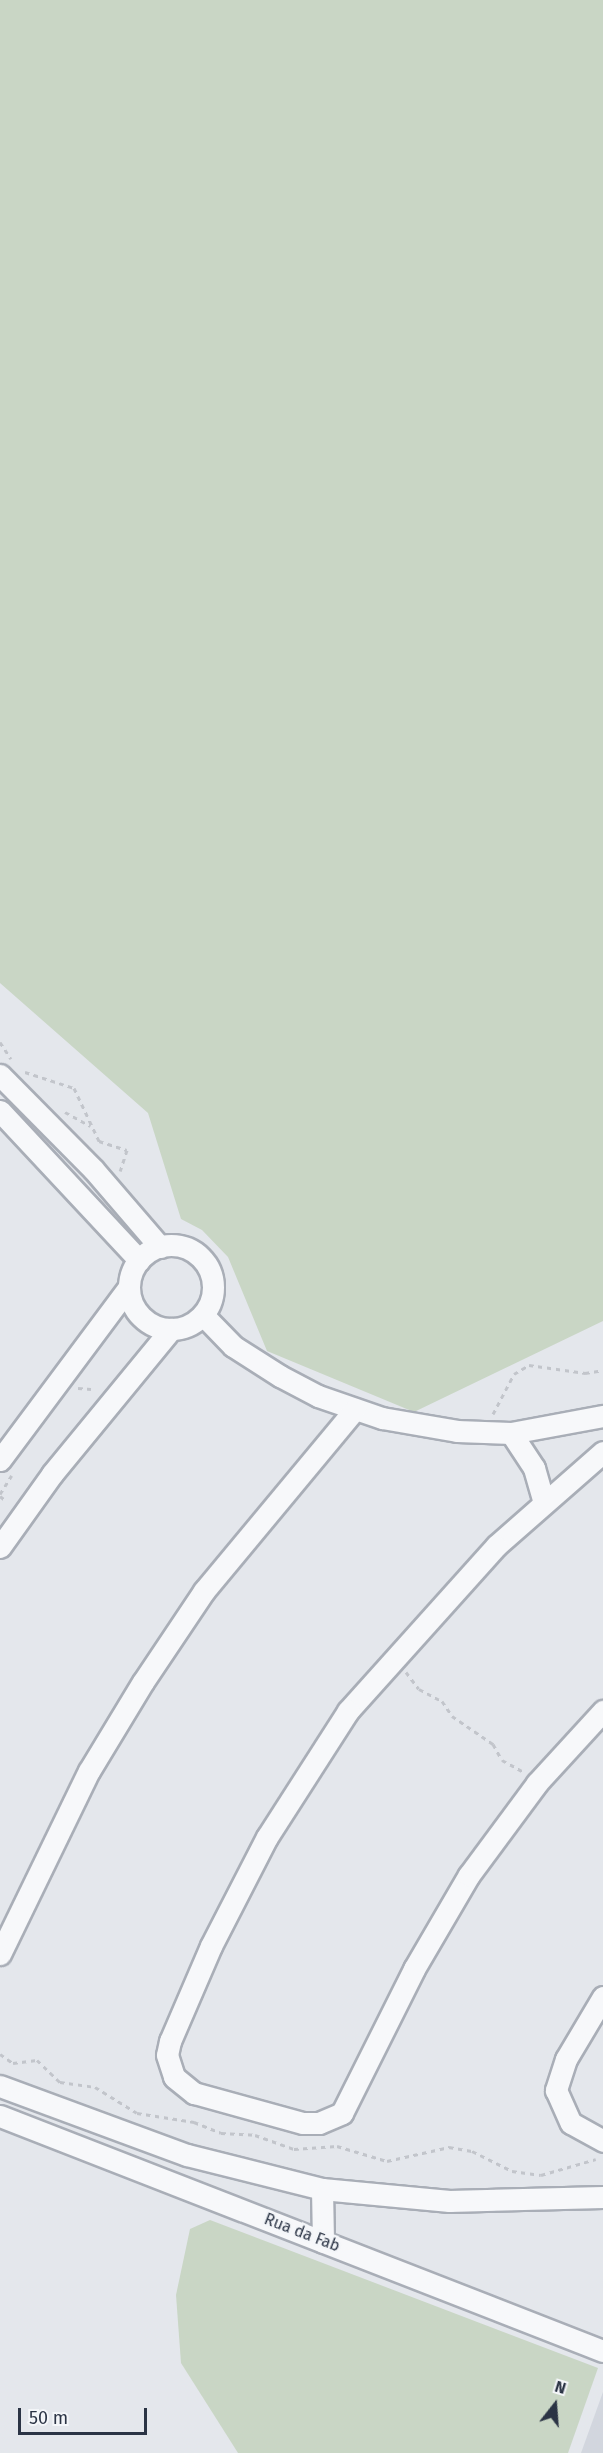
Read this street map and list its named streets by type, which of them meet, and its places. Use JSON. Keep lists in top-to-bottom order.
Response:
{
  "streets": {
    "street": ["Rua da Fab"]
  },
  "scale_bar": "50 m",
  "north": "top"
}
